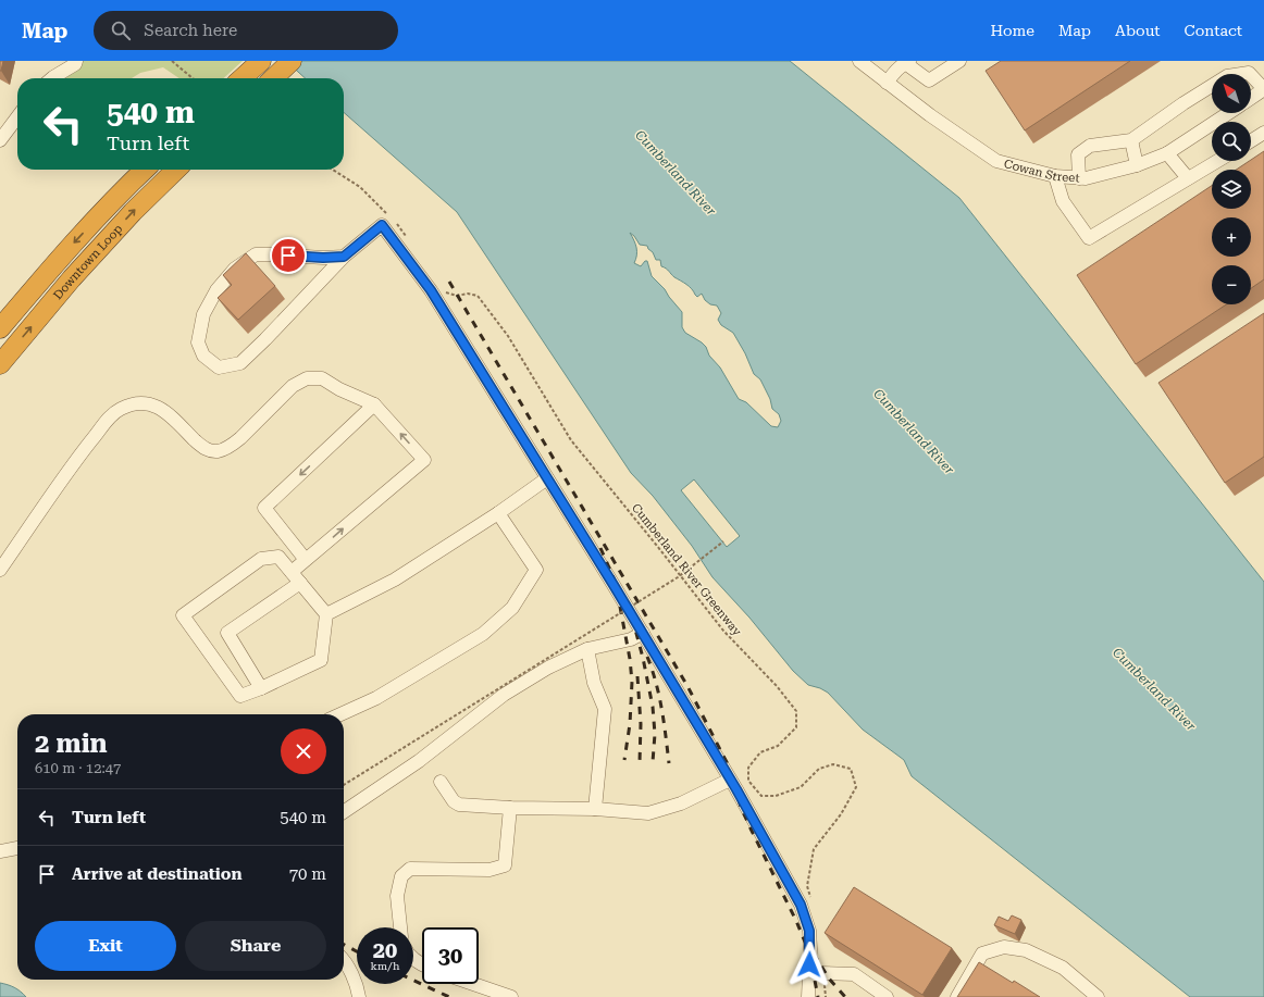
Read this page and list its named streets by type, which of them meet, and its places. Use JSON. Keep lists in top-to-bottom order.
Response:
{
  "streets": {
    "highway": ["Downtown Loop"],
    "street": ["Cowan Street"],
    "path": ["Cumberland River Greenway"]
  },
  "water": ["Cumberland River"],
  "north": "top left",
  "page": {
    "header": "Map",
    "search": "Search here",
    "nav": [
      "Home",
      "Map",
      "About",
      "Contact"
    ],
    "map_buttons": ["+", "−"],
    "turn": ["540 m", "Turn left"],
    "heading": ["2 min", "610 m · 12:47"],
    "list": [
      {
        "name": "Turn left",
        "value": "540 m"
      },
      {
        "name": "Arrive at destination",
        "value": "70 m"
      }
    ],
    "buttons": ["Exit", "Share"],
    "speed": "20 km/h",
    "limit": "30"
  }
}
